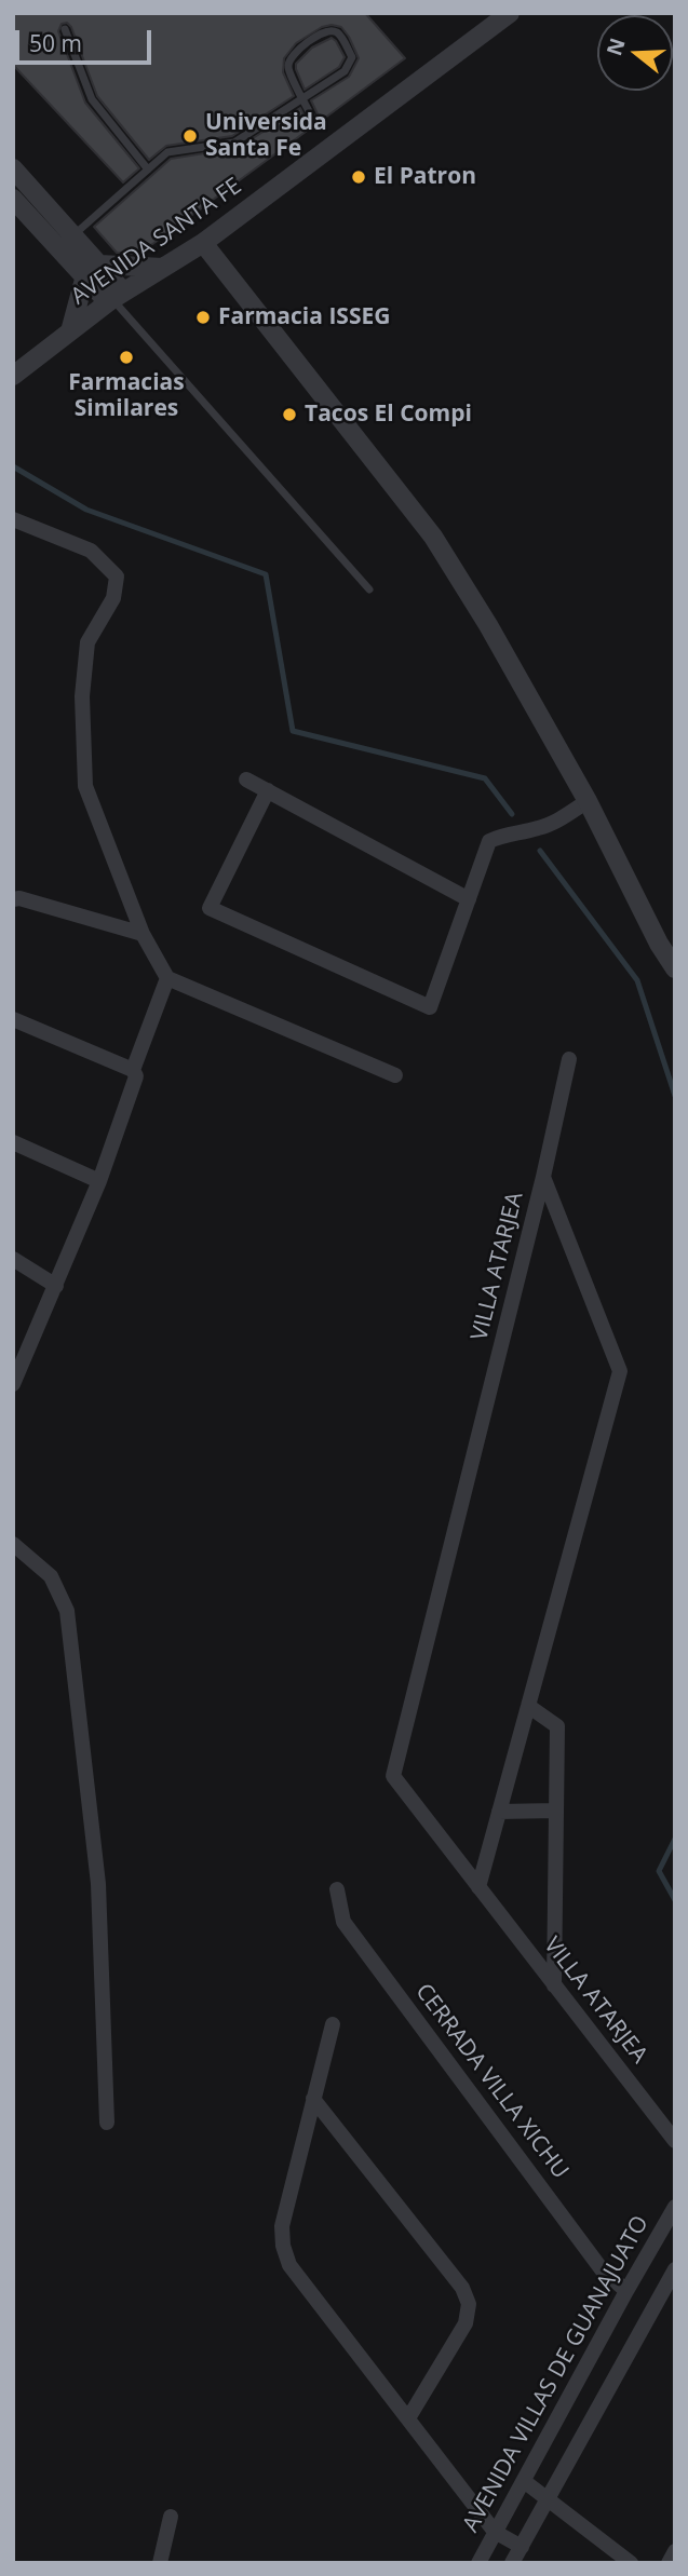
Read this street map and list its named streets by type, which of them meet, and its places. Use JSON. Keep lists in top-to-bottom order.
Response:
{
  "streets": {
    "street": [
      "AVENIDA SANTA FE",
      "VILLA ATARJEA",
      "CERRADA VILLA XICHU",
      "AVENIDA VILLAS DE GUANAJUATO"
    ]
  },
  "crossings": [
    ["CERRADA VILLA XICHU", "AVENIDA VILLAS DE GUANAJUATO"]
  ],
  "places": [
    "Universida Santa Fe",
    "El Patron",
    "Farmacia ISSEG",
    "Farmacias Similares",
    "Tacos El Compi"
  ],
  "scale_bar": "50 m",
  "north": "left"
}
